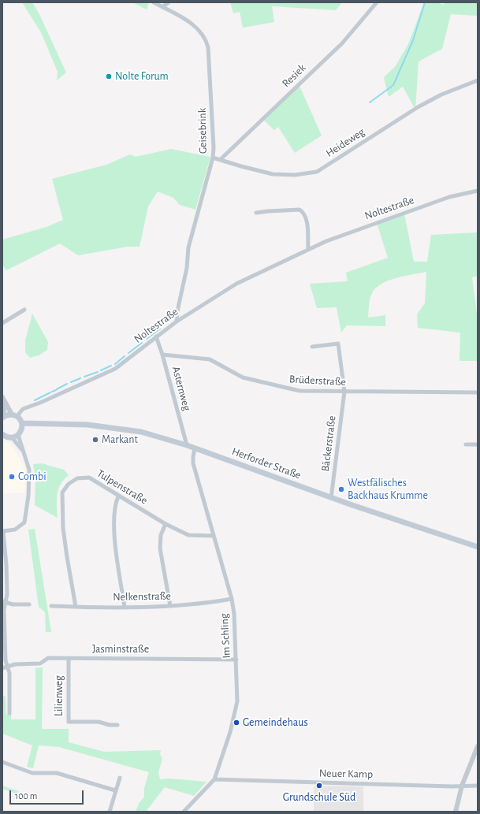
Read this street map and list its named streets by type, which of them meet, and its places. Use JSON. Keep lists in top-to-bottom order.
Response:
{
  "streets": {
    "main road": ["Herforder Straße"],
    "street": [
      "Resiek",
      "Geisebrink",
      "Heideweg",
      "Noltestraße",
      "Brüderstraße",
      "Asternweg",
      "Bäckerstraße",
      "Tulpenstraße",
      "Nelkenstraße",
      "Im Schling",
      "Jasminstraße",
      "Lilienweg",
      "Neuer Kamp"
    ]
  },
  "crossings": [
    ["Resiek", "Heideweg"],
    ["Geisebrink", "Heideweg"],
    ["Geisebrink", "Noltestraße"],
    ["Noltestraße", "Asternweg"],
    ["Brüderstraße", "Asternweg"],
    ["Brüderstraße", "Bäckerstraße"],
    ["Asternweg", "Herforder Straße"],
    ["Bäckerstraße", "Herforder Straße"],
    ["Herforder Straße", "Im Schling"],
    ["Tulpenstraße", "Nelkenstraße"],
    ["Tulpenstraße", "Im Schling"],
    ["Nelkenstraße", "Im Schling"],
    ["Im Schling", "Jasminstraße"],
    ["Im Schling", "Neuer Kamp"],
    ["Jasminstraße", "Lilienweg"]
  ],
  "places": [
    "Nolte Forum",
    "Markant",
    "Combi",
    "Westfälisches Backhaus Krumme",
    "Gemeindehaus",
    "Grundschule Süd"
  ],
  "scale_bar": "100 m"
}
